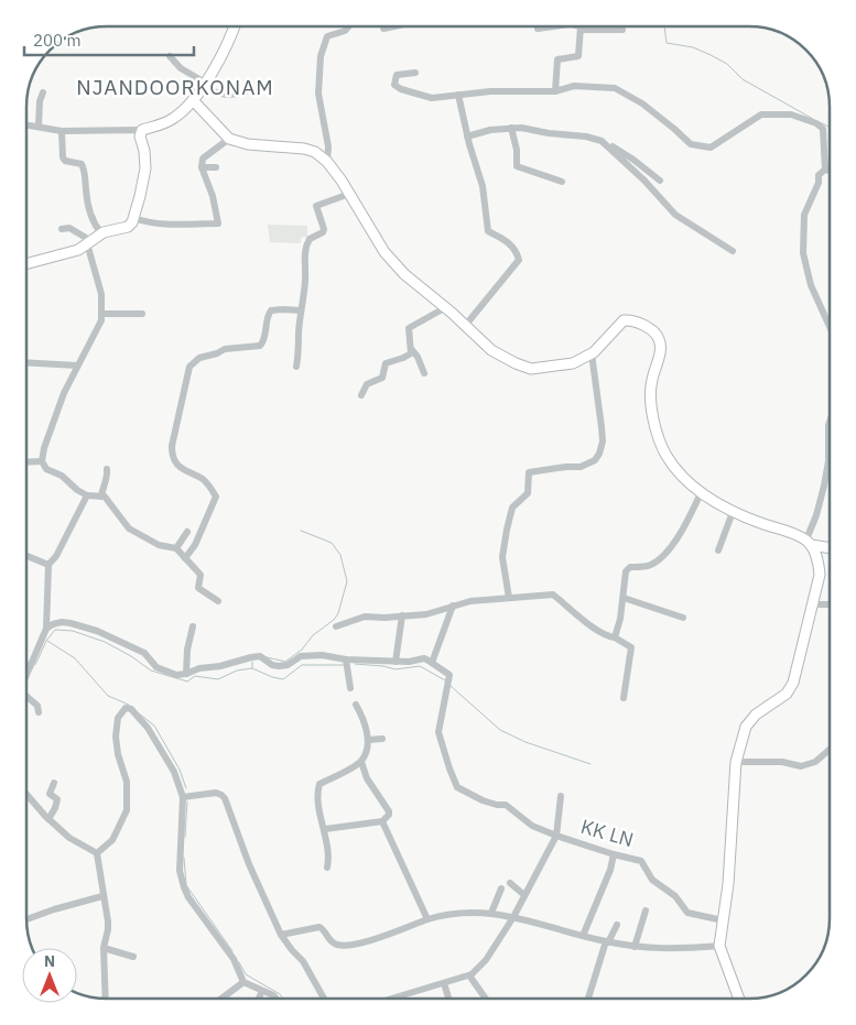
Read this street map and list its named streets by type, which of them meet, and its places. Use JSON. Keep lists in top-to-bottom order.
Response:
{
  "streets": {
    "street": ["KK LN"]
  },
  "districts": ["NJANDOORKONAM"],
  "scale_bar": "200 m",
  "north": "top"
}
